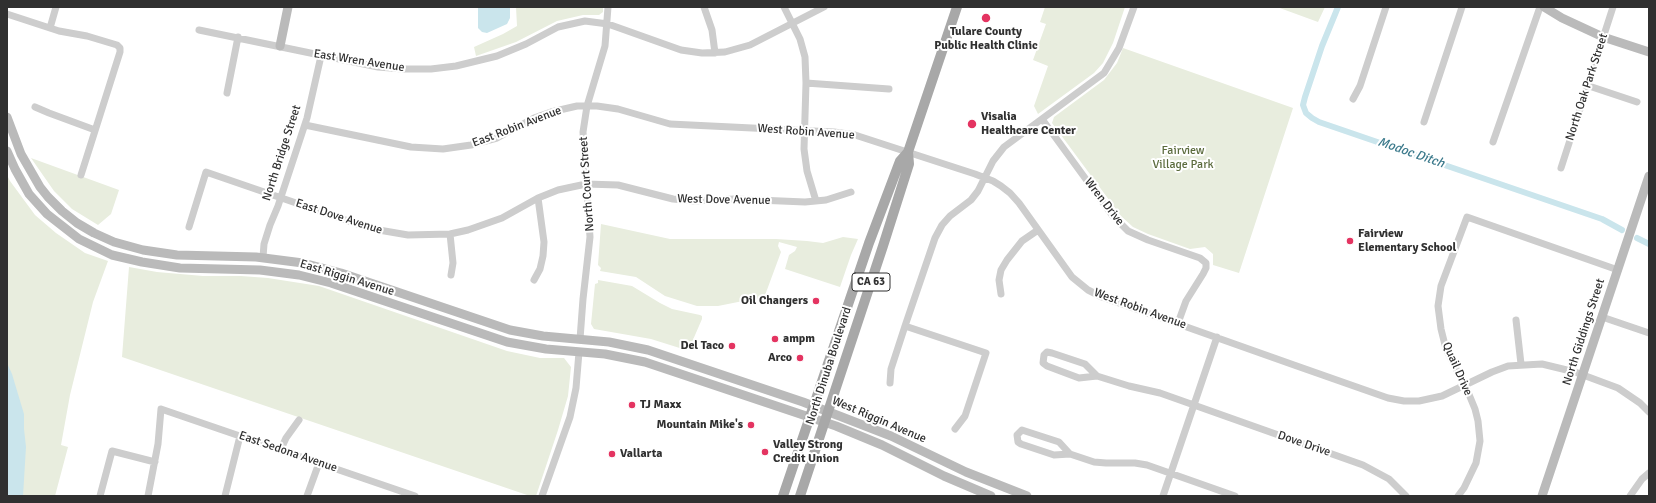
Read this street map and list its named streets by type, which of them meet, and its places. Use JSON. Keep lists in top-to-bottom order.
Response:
{
  "streets": {
    "main road": [
      "East Riggin Avenue",
      "CA 63",
      "North Giddings Street",
      "North Dinuba Boulevard",
      "West Riggin Avenue"
    ],
    "street": [
      "East Wren Avenue",
      "North Oak Park Street",
      "East Robin Avenue",
      "West Robin Avenue",
      "North Bridge Street",
      "North Court Street",
      "West Dove Avenue",
      "Wren Drive",
      "East Dove Avenue",
      "Quail Drive",
      "Dove Drive",
      "East Sedona Avenue"
    ]
  },
  "crossings": [
    ["East Wren Avenue", "North Bridge Street"],
    ["East Wren Avenue", "North Court Street"],
    ["East Robin Avenue", "West Robin Avenue"],
    ["East Robin Avenue", "North Bridge Street"],
    ["East Robin Avenue", "North Court Street"],
    ["West Robin Avenue", "North Court Street"],
    ["West Robin Avenue", "Wren Drive"],
    ["West Robin Avenue", "North Giddings Street"],
    ["West Robin Avenue", "North Dinuba Boulevard"],
    ["West Robin Avenue", "Quail Drive"],
    ["North Bridge Street", "East Dove Avenue"],
    ["North Bridge Street", "East Riggin Avenue"],
    ["North Court Street", "West Dove Avenue"],
    ["North Court Street", "East Dove Avenue"],
    ["North Court Street", "East Riggin Avenue"],
    ["North Court Street", "West Riggin Avenue"],
    ["West Dove Avenue", "East Dove Avenue"],
    ["East Riggin Avenue", "West Riggin Avenue"],
    ["North Giddings Street", "Quail Drive"],
    ["North Dinuba Boulevard", "West Riggin Avenue"]
  ],
  "water": ["Modoc Ditch"],
  "parks": ["Fairview Village Park"],
  "places": [
    "Tulare County Public Health Clinic",
    "Visalia Healthcare Center",
    "Fairview Elementary School",
    "Oil Changers",
    "ampm",
    "Del Taco",
    "Arco",
    "TJ Maxx",
    "Mountain Mike's",
    "Valley Strong Credit Union",
    "Vallarta"
  ]
}
